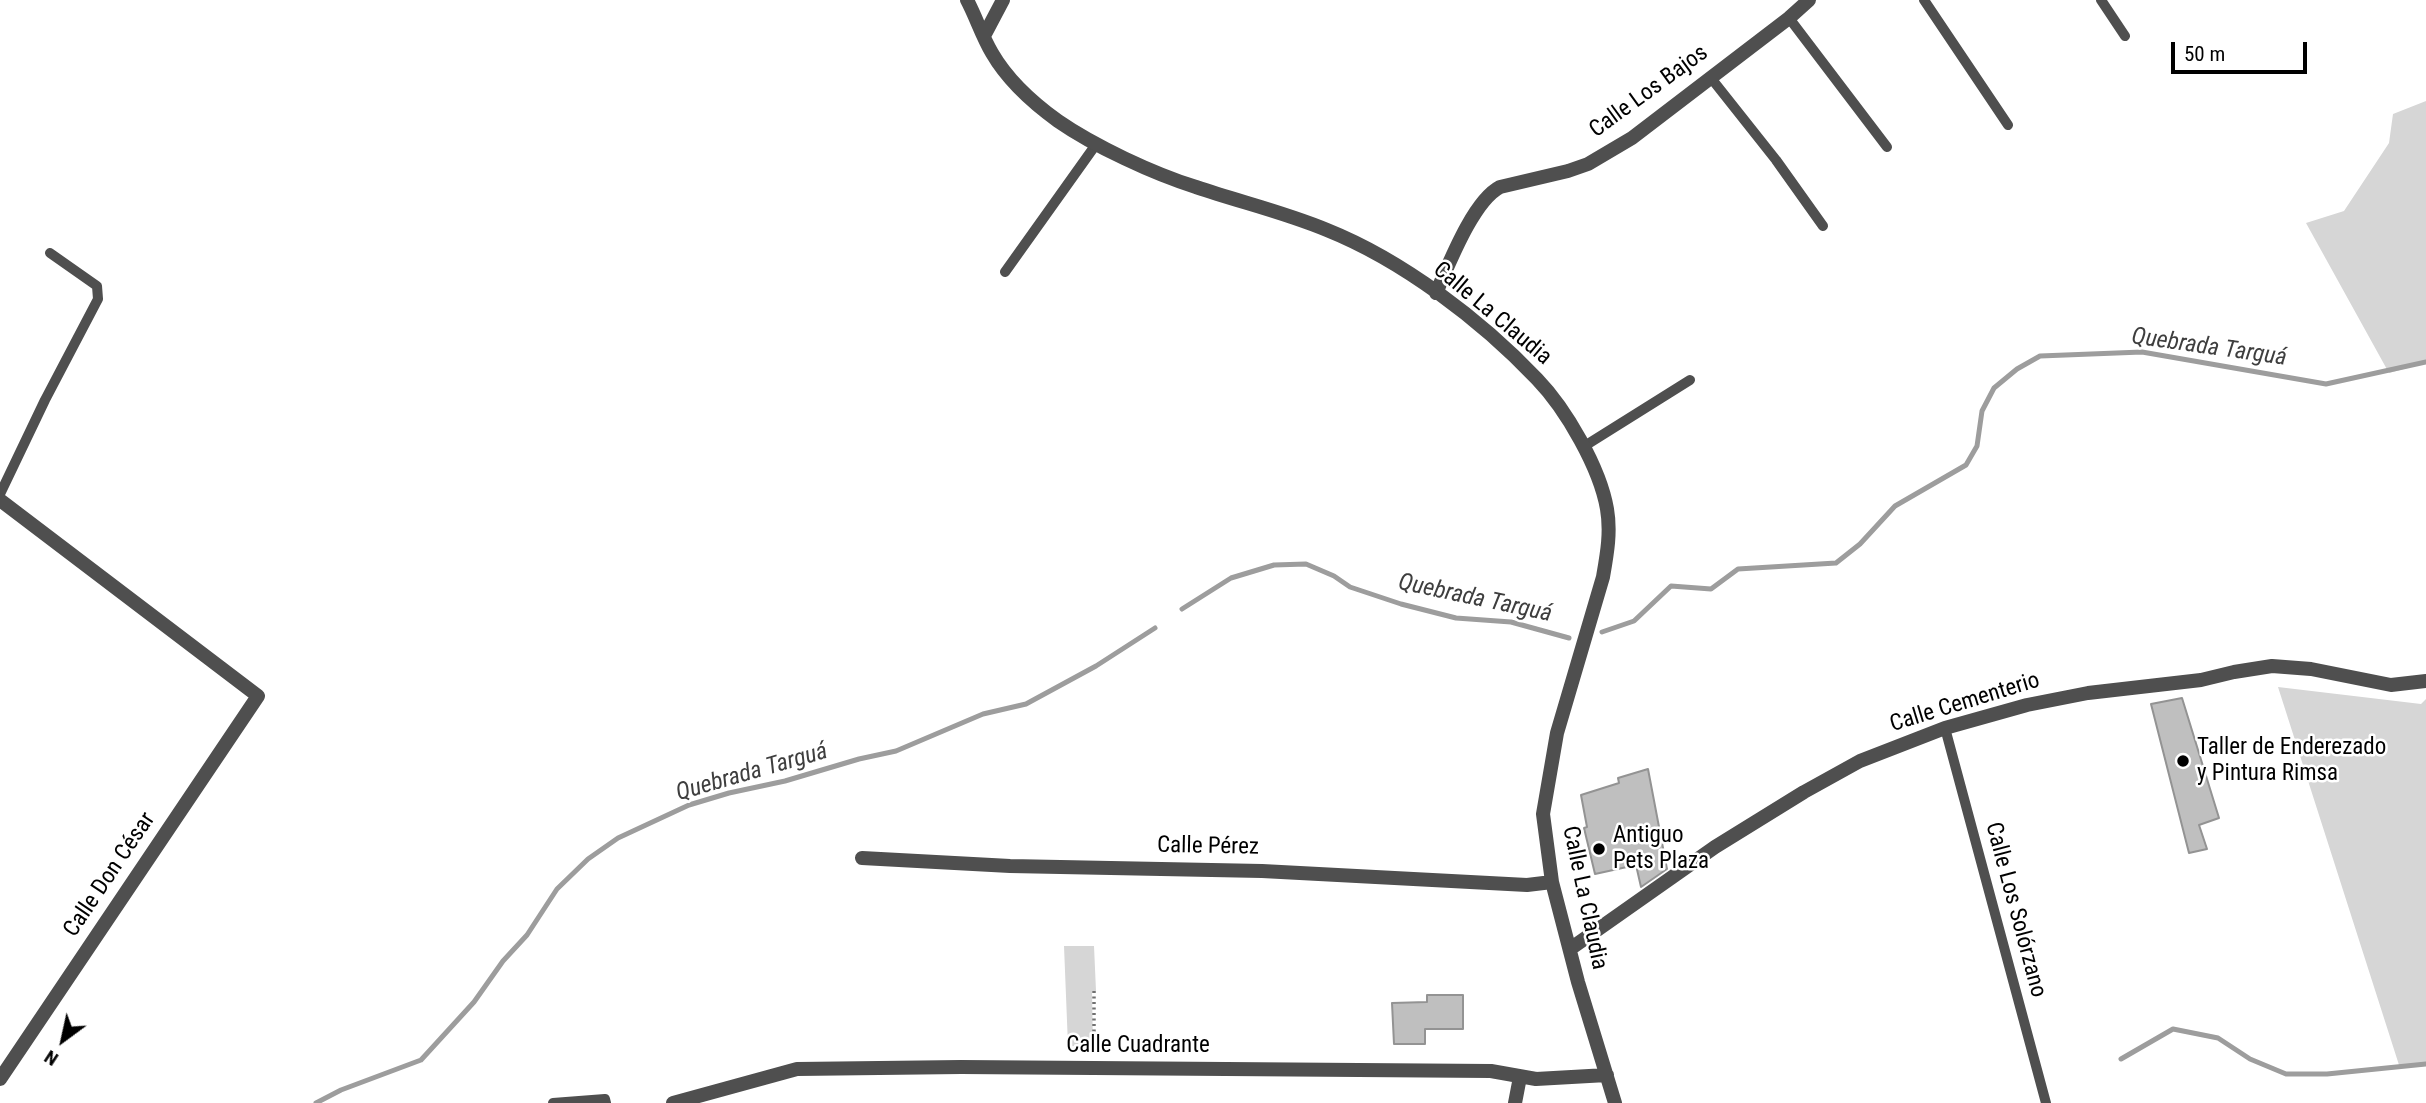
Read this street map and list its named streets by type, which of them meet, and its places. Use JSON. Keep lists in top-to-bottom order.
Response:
{
  "streets": {
    "street": [
      "Calle Los Bajos",
      "Calle La Claudia",
      "Calle Cementerio",
      "Calle Pérez",
      "Calle Don César",
      "Calle Cuadrante"
    ],
    "lane": ["Calle Los Solórzano"]
  },
  "crossings": [
    ["Calle Los Bajos", "Calle La Claudia"],
    ["Calle La Claudia", "Calle Cementerio"],
    ["Calle La Claudia", "Calle Pérez"],
    ["Calle La Claudia", "Calle Cuadrante"],
    ["Calle Cementerio", "Calle Los Solórzano"]
  ],
  "water": ["Quebrada Targuá"],
  "places": ["Taller de Enderezado y Pintura Rimsa", "Antiguo Pets Plaza"],
  "scale_bar": "50 m",
  "north": "bottom left"
}
